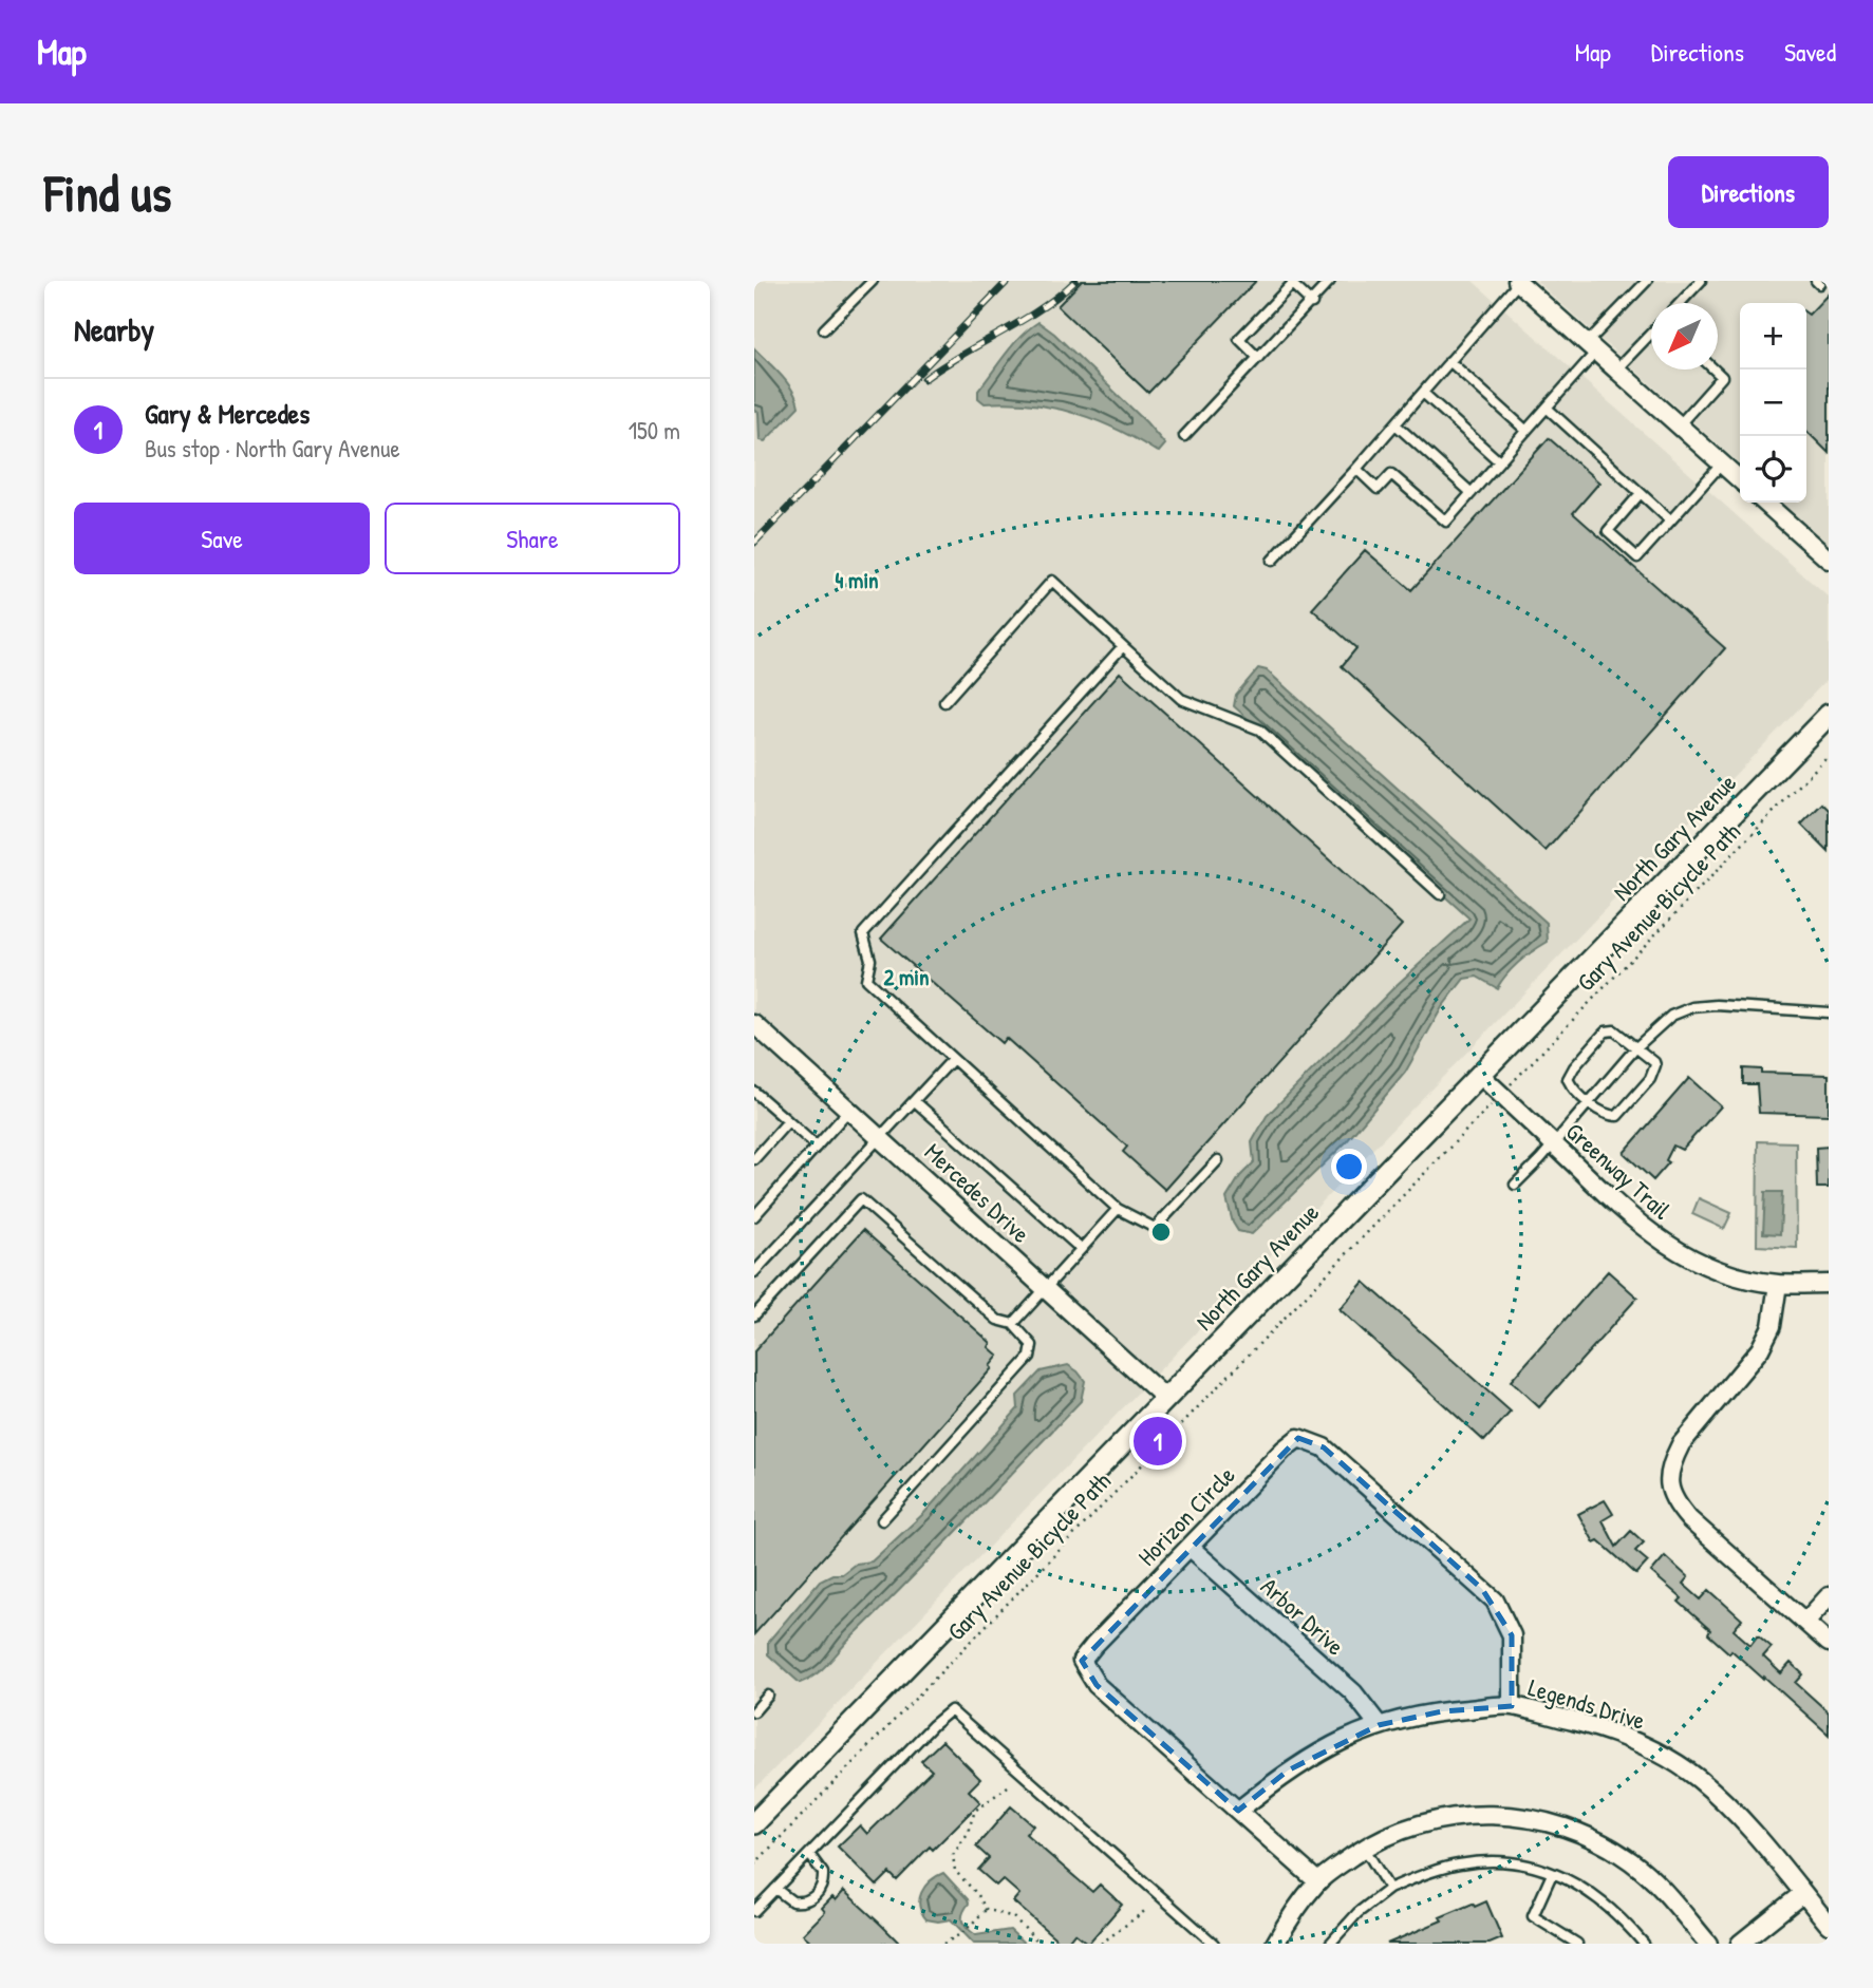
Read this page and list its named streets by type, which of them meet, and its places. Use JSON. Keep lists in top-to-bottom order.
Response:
{
  "streets": {
    "street": [
      "North Gary Avenue",
      "Greenway Trail",
      "Mercedes Drive",
      "Horizon Circle",
      "Arbor Drive",
      "Legends Drive"
    ],
    "path": ["Gary Avenue Bicycle Path"]
  },
  "crossings": [
    ["North Gary Avenue", "Greenway Trail"],
    ["North Gary Avenue", "Mercedes Drive"],
    ["Horizon Circle", "Arbor Drive"],
    ["Horizon Circle", "Legends Drive"],
    ["Arbor Drive", "Legends Drive"]
  ],
  "north": "bottom left",
  "page": {
    "header": "Map",
    "nav": ["Map", "Directions", "Saved"],
    "buttons": [
      "Directions",
      ["Save", "Share"]
    ],
    "title": "Find us",
    "heading": "Nearby",
    "map_buttons": ["+", "−"],
    "list": [
      {
        "mark": "1",
        "name": "Gary & Mercedes",
        "note": "Bus stop · North Gary Avenue",
        "value": "150 m"
      }
    ],
    "pins": "1"
  },
  "rings": ["4 min", "2 min"]
}
